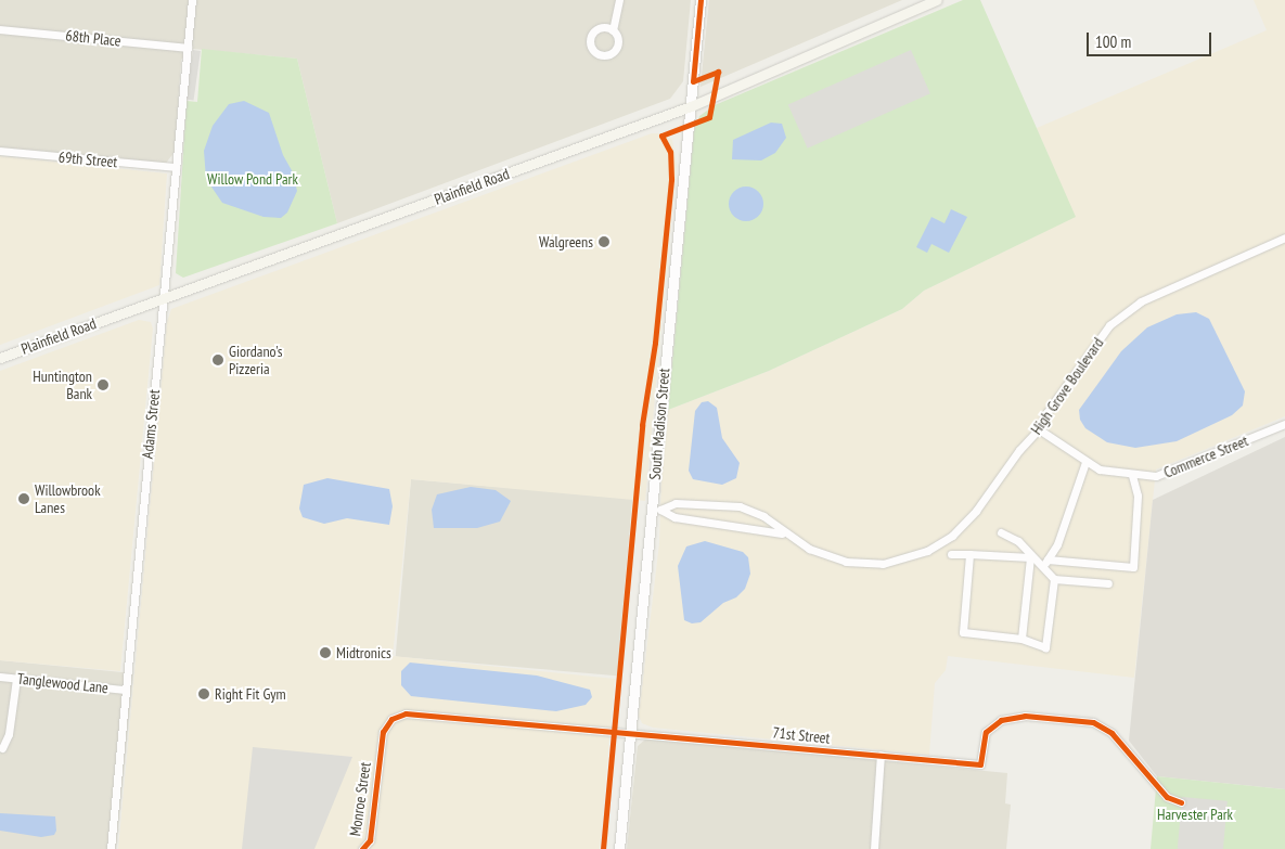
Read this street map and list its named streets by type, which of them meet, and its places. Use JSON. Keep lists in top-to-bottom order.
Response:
{
  "streets": {
    "main road": ["Plainfield Road"],
    "street": [
      "68th Place",
      "69th Street",
      "High Grove Boulevard",
      "Adams Street",
      "South Madison Street",
      "Commerce Street",
      "Tanglewood Lane",
      "71st Street",
      "Monroe Street"
    ]
  },
  "crossings": [
    ["68th Place", "Adams Street"],
    ["69th Street", "Adams Street"],
    ["Plainfield Road", "Adams Street"],
    ["Plainfield Road", "South Madison Street"],
    ["High Grove Boulevard", "Commerce Street"],
    ["Adams Street", "Tanglewood Lane"],
    ["South Madison Street", "71st Street"],
    ["71st Street", "Monroe Street"]
  ],
  "parks": ["Willow Pond Park", "Harvester Park"],
  "places": [
    "Walgreens",
    "Giordano's Pizzeria",
    "Huntington Bank",
    "Willowbrook Lanes",
    "Midtronics",
    "Right Fit Gym"
  ],
  "scale_bar": "100 m"
}
